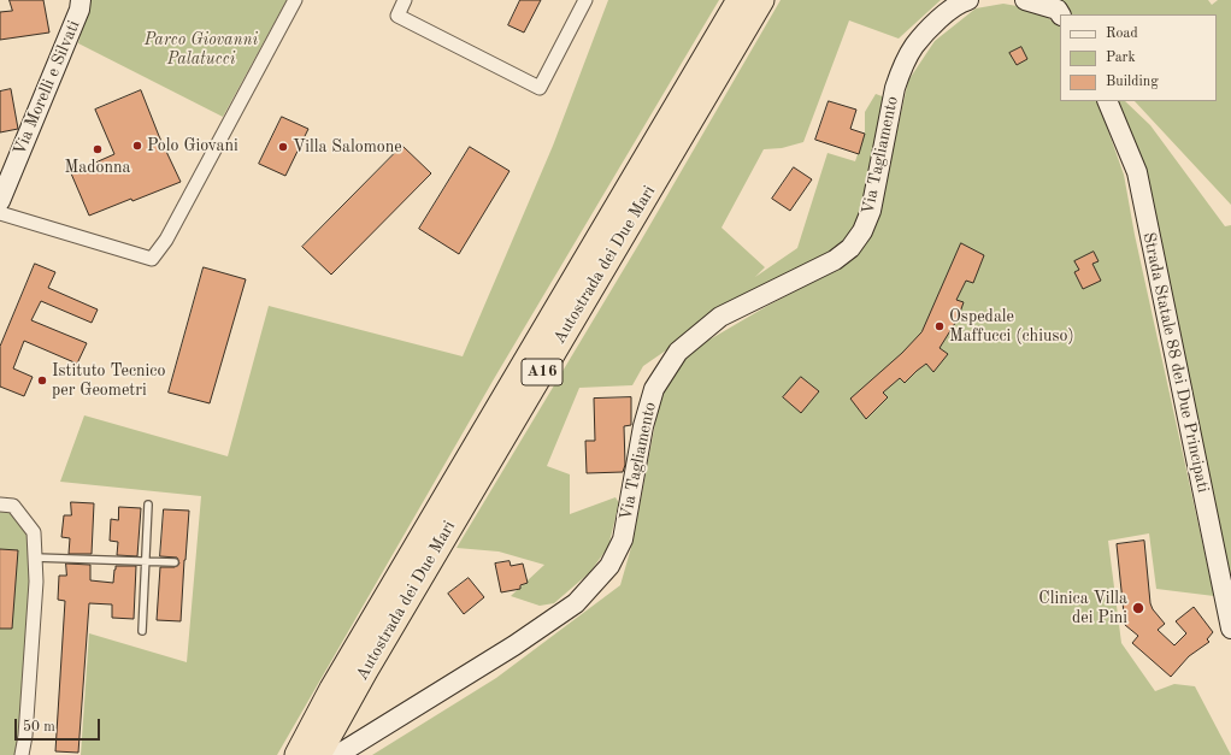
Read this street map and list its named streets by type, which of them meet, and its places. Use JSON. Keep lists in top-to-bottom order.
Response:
{
  "streets": {
    "highway": ["Autostrada dei Due Mari", "A16"],
    "main road": ["Via Morelli e Silvati", "Via Tagliamento", "Strada Statale 88 dei Due Principati"]
  },
  "crossings": [
    ["Via Tagliamento", "Autostrada dei Due Mari"]
  ],
  "parks": ["Parco Giovanni Palatucci"],
  "places": [
    "Polo Giovani",
    "Villa Salomone",
    "Madonna",
    "Ospedale Maffucci (chiuso)",
    "Istituto Tecnico per Geometri",
    "Clinica Villa dei Pini"
  ],
  "legend": ["Road", "Park", "Building"],
  "scale_bar": "50 m"
}
